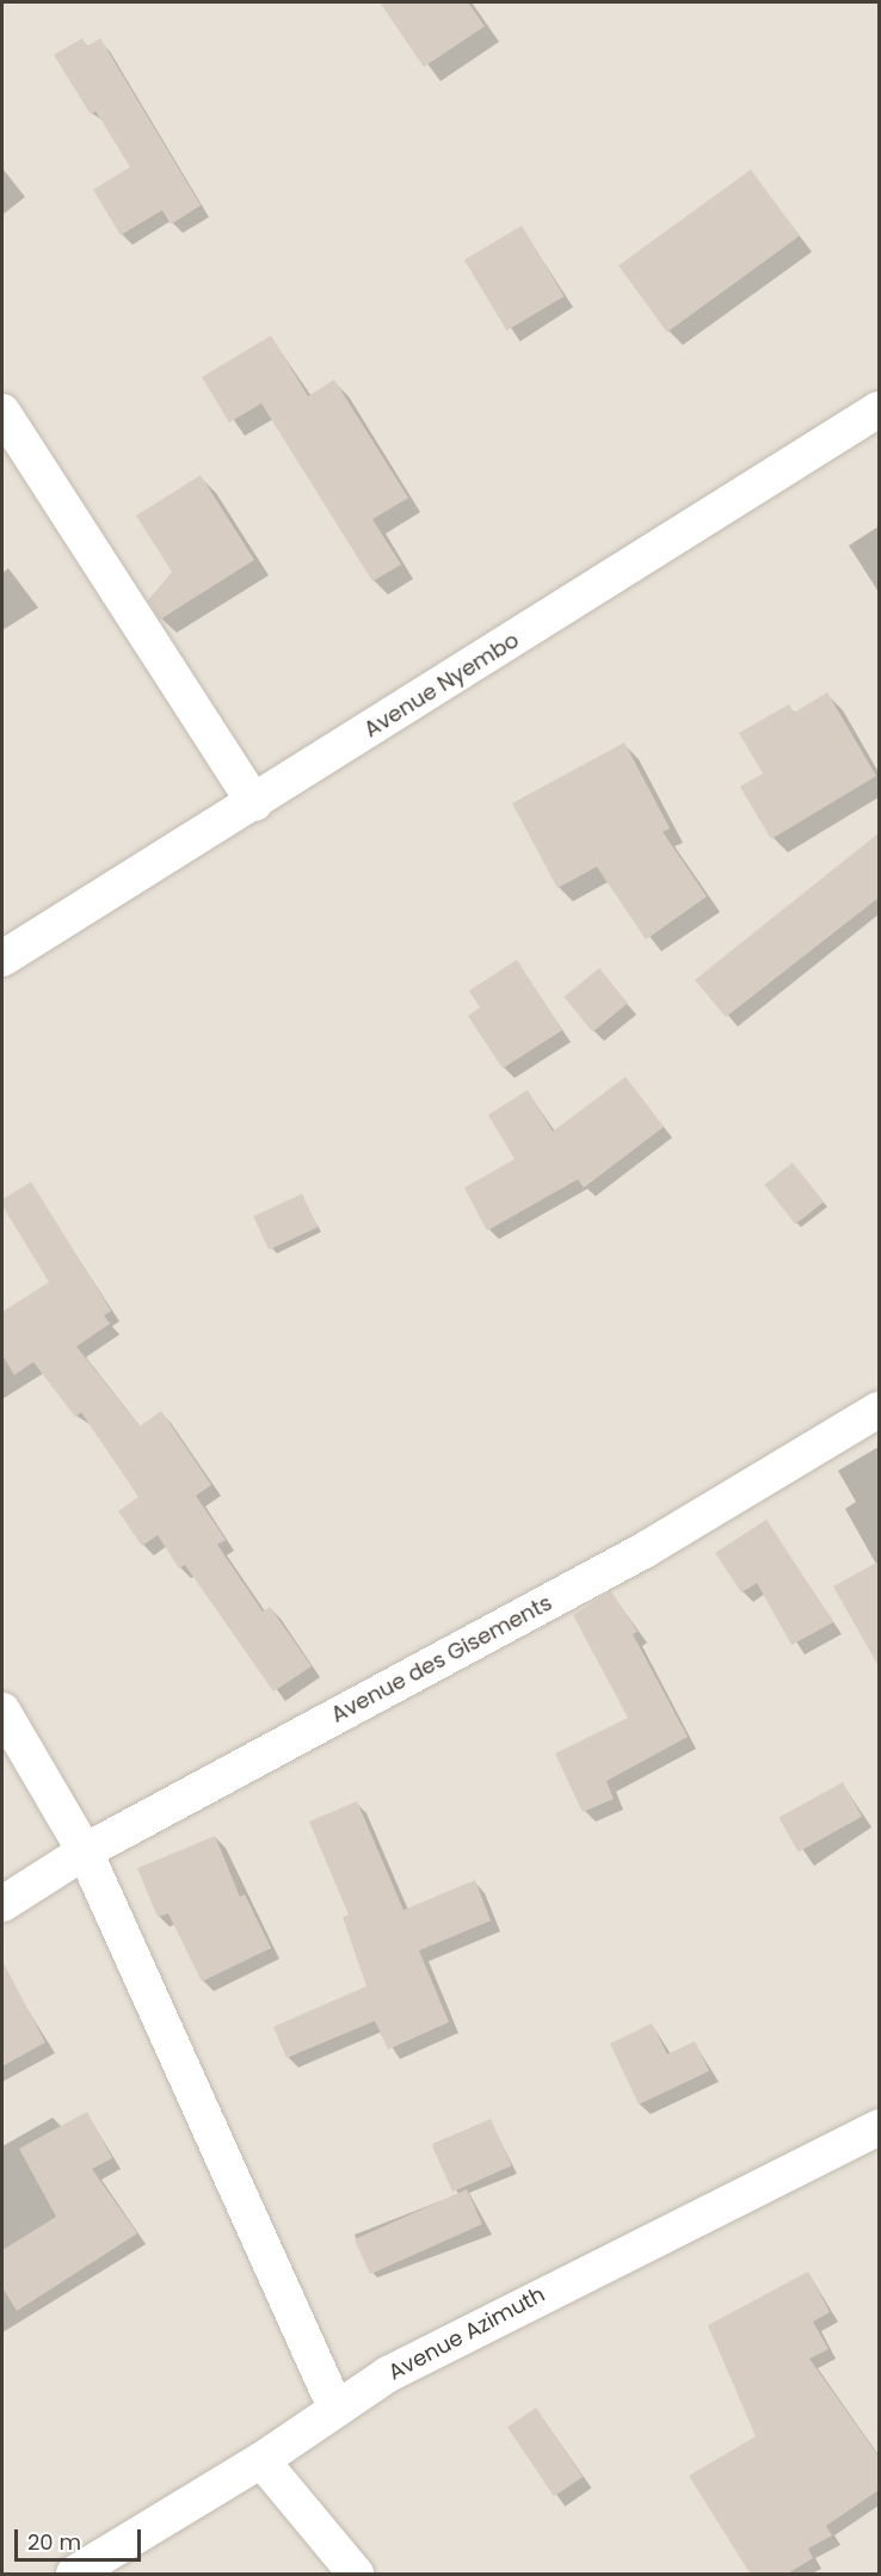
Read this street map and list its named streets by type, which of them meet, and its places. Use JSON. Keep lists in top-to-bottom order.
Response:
{
  "streets": {
    "street": ["Avenue Nyembo", "Avenue des Gisements", "Avenue Azimuth"]
  },
  "scale_bar": "20 m"
}
